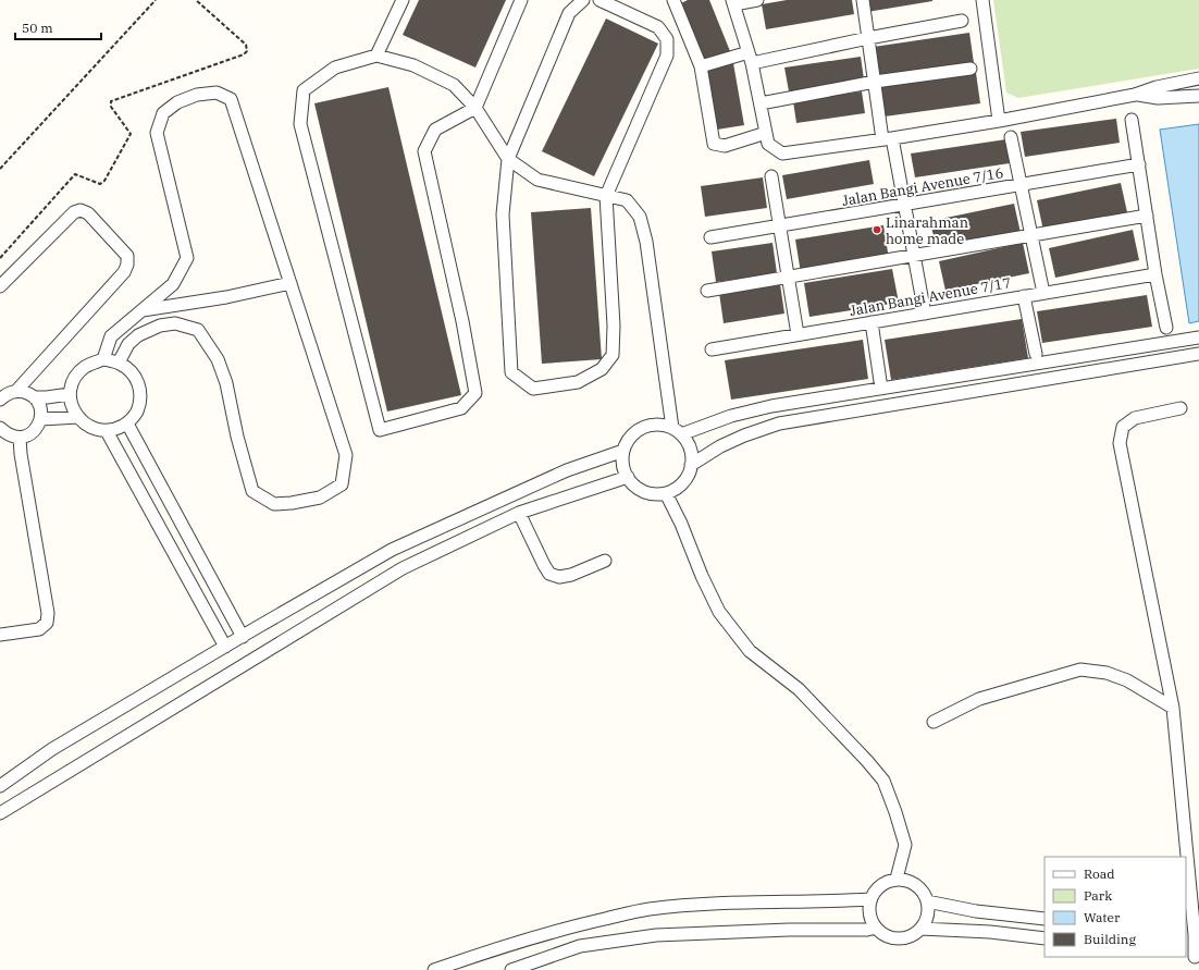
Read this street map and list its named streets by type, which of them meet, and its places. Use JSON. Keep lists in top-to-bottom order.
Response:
{
  "streets": {
    "street": ["Jalan Bangi Avenue 7/16", "Jalan Bangi Avenue 7/17"]
  },
  "places": ["Linarahman home made"],
  "legend": [
    "Road",
    "Park",
    "Water",
    "Building"
  ],
  "scale_bar": "50 m"
}
